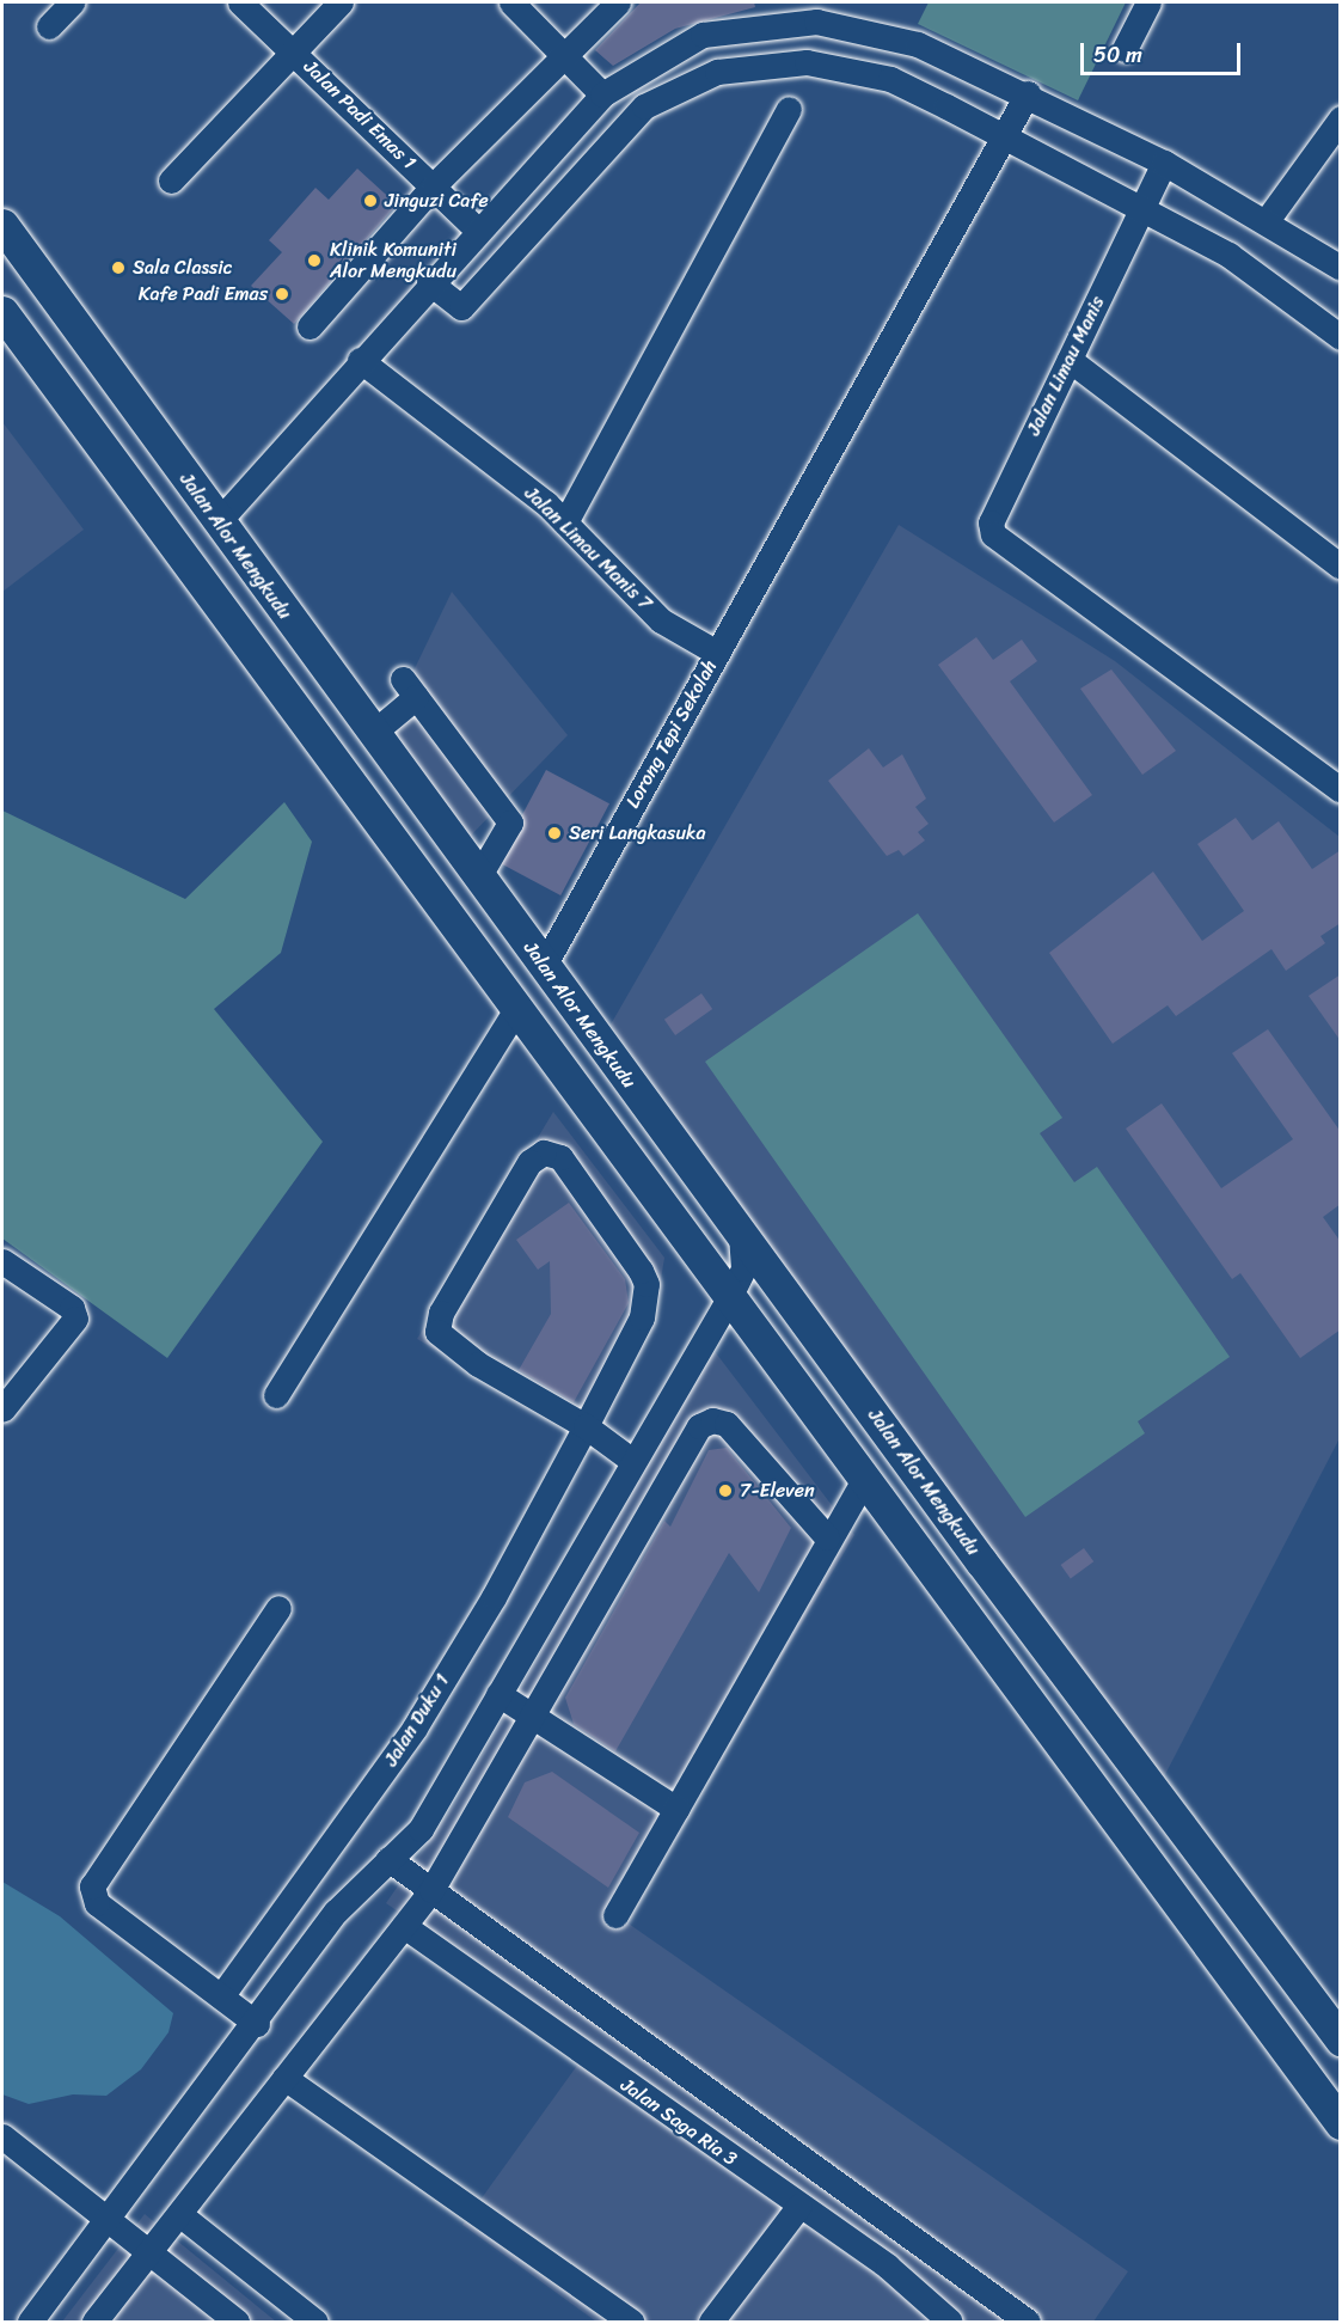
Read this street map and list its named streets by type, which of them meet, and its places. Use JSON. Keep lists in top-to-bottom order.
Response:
{
  "streets": {
    "main road": ["Jalan Alor Mengkudu"],
    "street": [
      "Jalan Padi Emas 1",
      "Jalan Limau Manis",
      "Jalan Limau Manis 7",
      "Lorong Tepi Sekolah",
      "Jalan Duku 1",
      "Jalan Saga Ria 3"
    ]
  },
  "crossings": [
    ["Jalan Alor Mengkudu", "Lorong Tepi Sekolah"],
    ["Jalan Limau Manis 7", "Lorong Tepi Sekolah"]
  ],
  "places": [
    "Jinguzi Cafe",
    "Klinik Komuniti Alor Mengkudu",
    "Sala Classic",
    "Kafe Padi Emas",
    "Seri Langkasuka",
    "7-Eleven"
  ],
  "scale_bar": "50 m"
}
